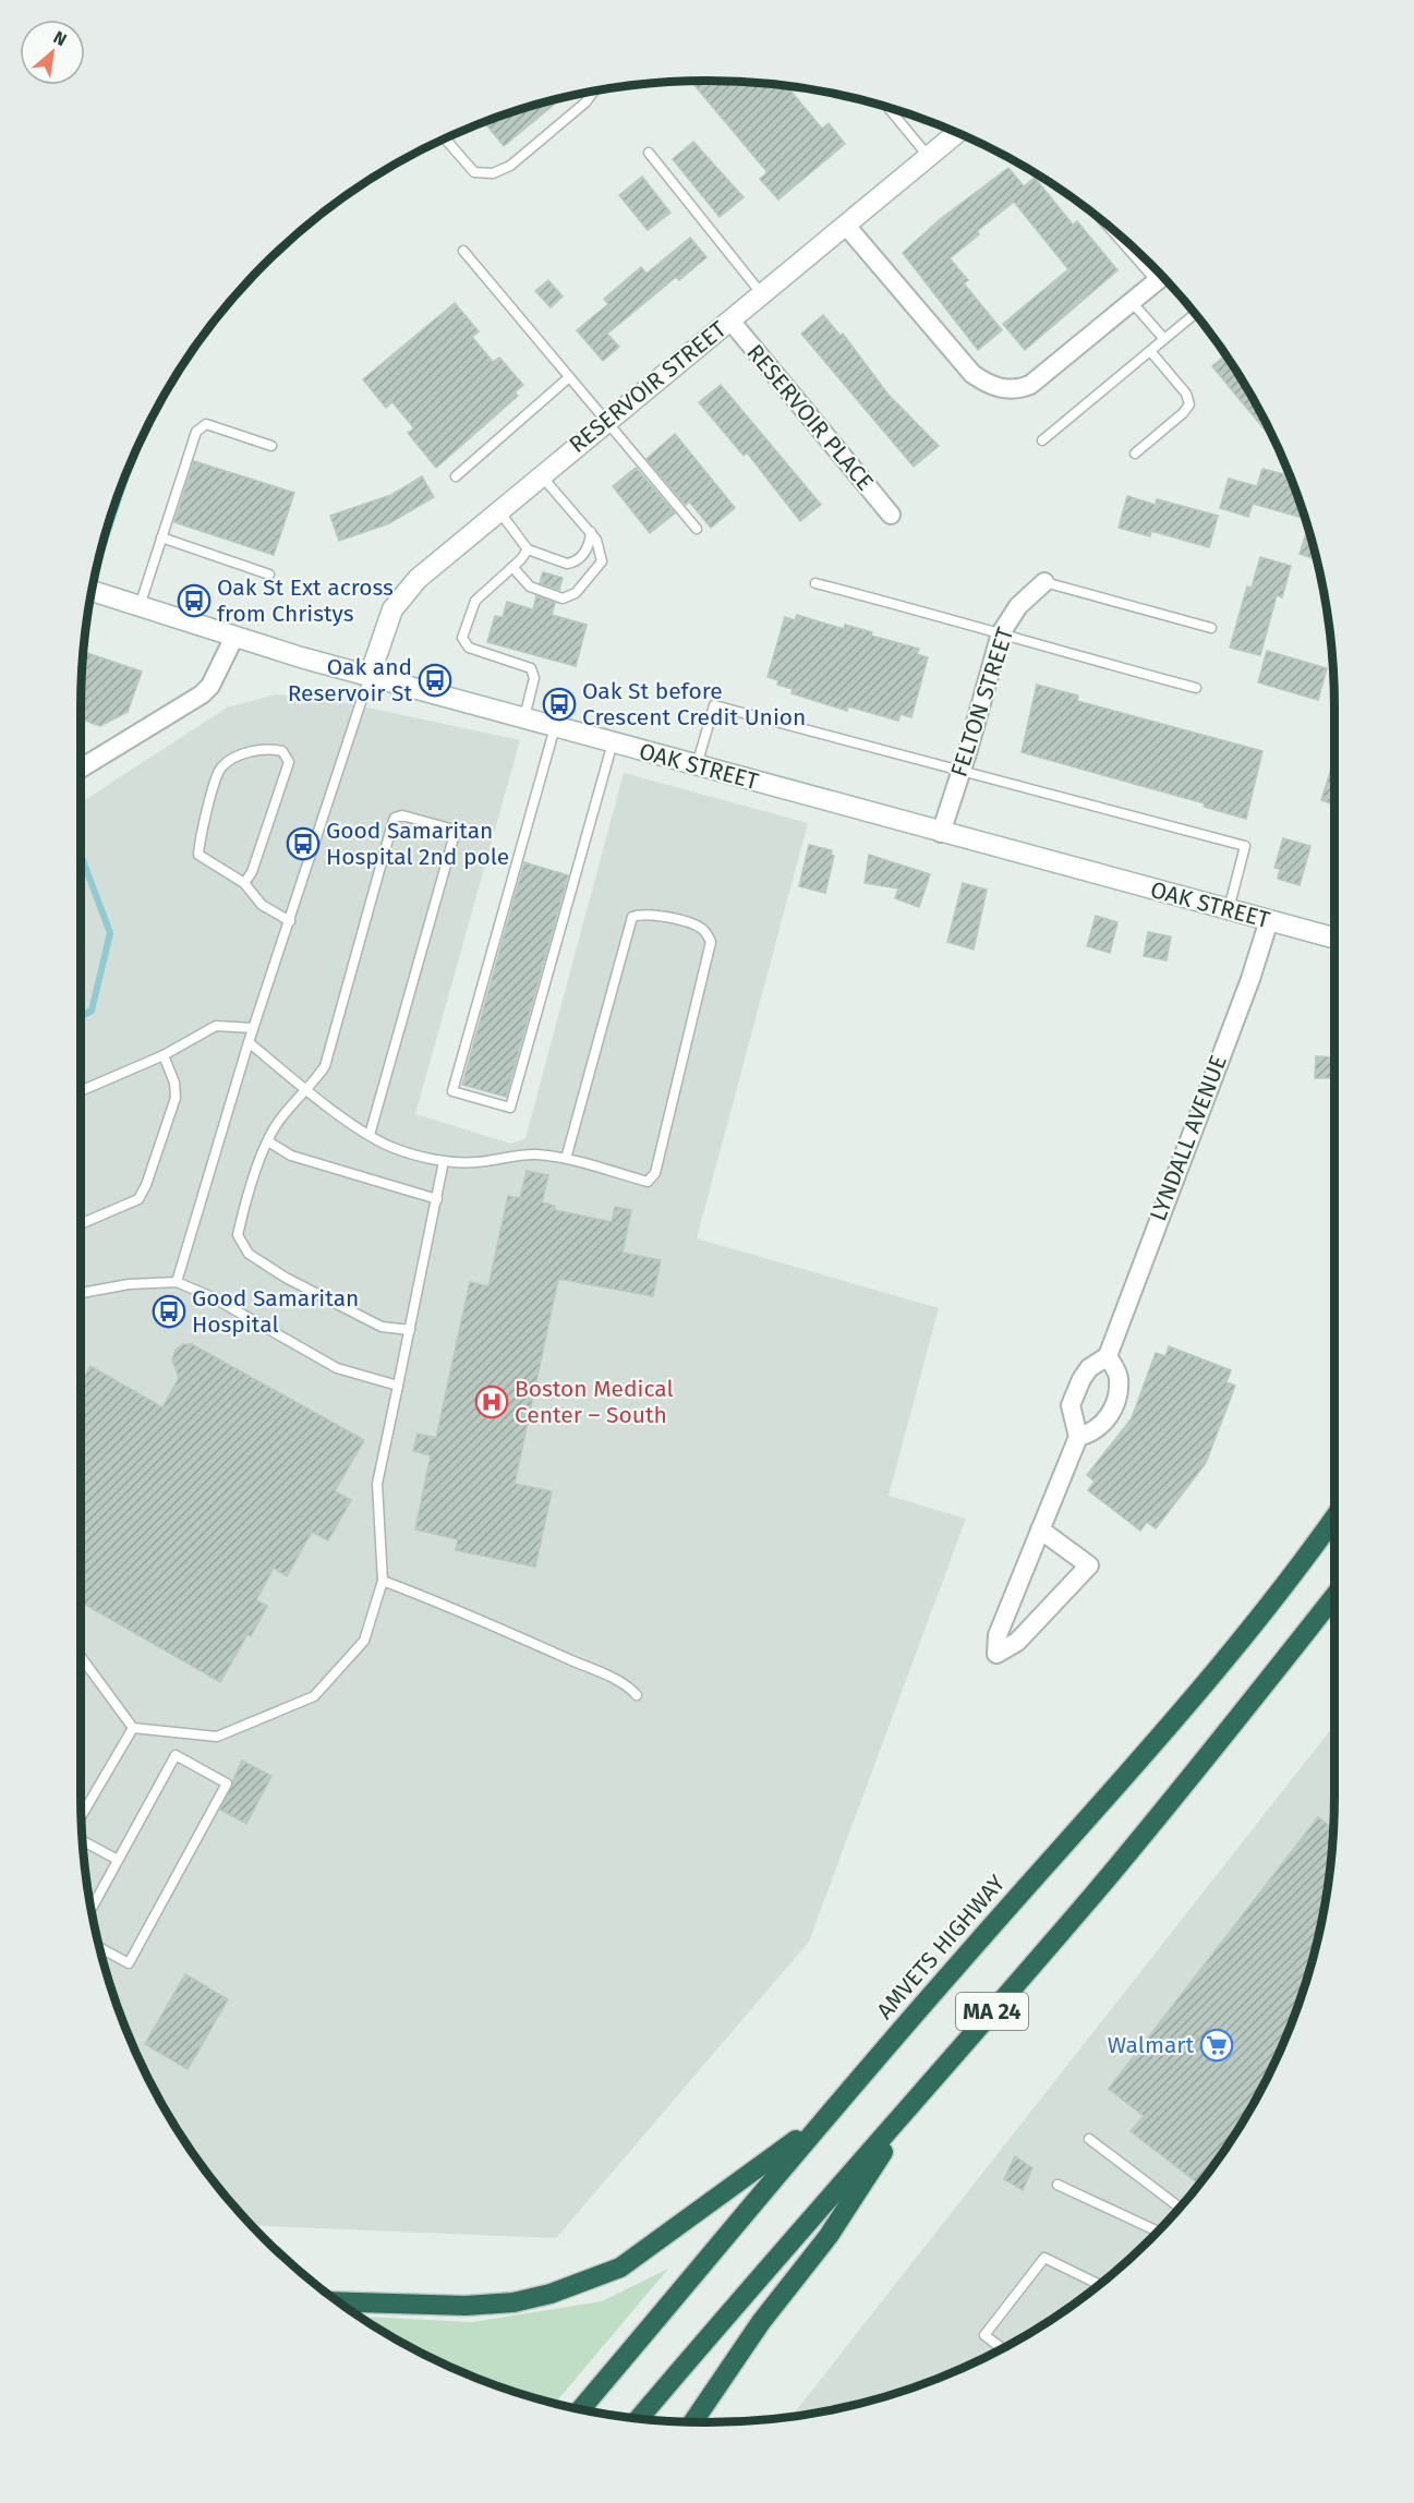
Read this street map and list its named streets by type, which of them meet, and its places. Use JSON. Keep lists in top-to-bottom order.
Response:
{
  "streets": {
    "highway": ["AMVETS HIGHWAY", "MA 24"],
    "main road": ["RESERVOIR STREET", "OAK STREET"],
    "street": ["RESERVOIR PLACE", "FELTON STREET", "LYNDALL AVENUE"]
  },
  "crossings": [
    ["RESERVOIR STREET", "RESERVOIR PLACE"],
    ["RESERVOIR STREET", "OAK STREET"],
    ["FELTON STREET", "OAK STREET"],
    ["OAK STREET", "LYNDALL AVENUE"]
  ],
  "places": {
    "bus stop": [
      "Oak St Ext across from Christys",
      "Oak and Reservoir St",
      "Oak St before Crescent Credit Union",
      "Good Samaritan Hospital 2nd pole",
      "Good Samaritan Hospital"
    ],
    "hospital": ["Boston Medical Center – South"],
    "supermarket": ["Walmart"]
  },
  "north": "top right"
}
